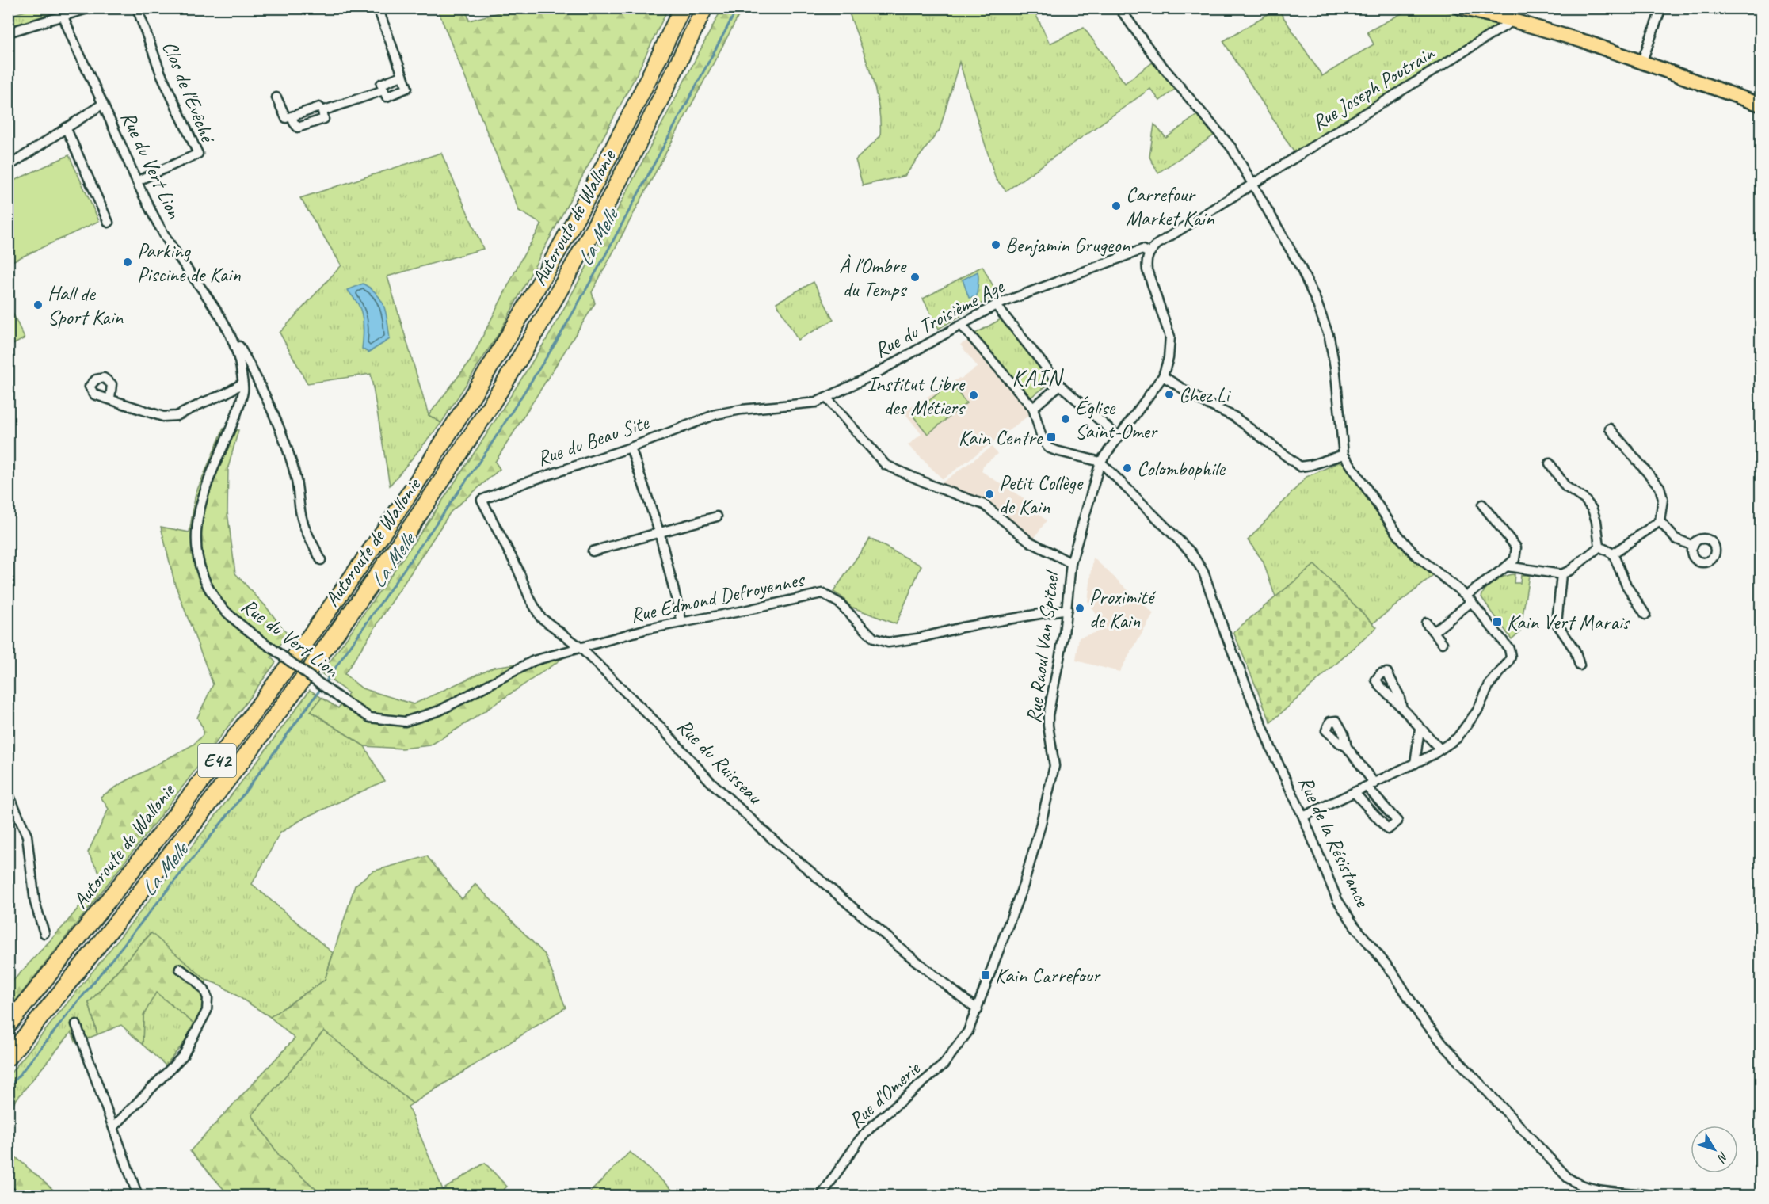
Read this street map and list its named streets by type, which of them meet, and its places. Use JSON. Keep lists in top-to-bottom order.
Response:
{
  "streets": {
    "highway": ["Autoroute de Wallonie", "E42"],
    "street": [
      "Rue Joseph Poutrain",
      "Clos de l'Evêché",
      "Rue du Vert Lion",
      "Rue du Troisième Age",
      "Rue du Beau Site",
      "Rue Edmond Defroyennes",
      "Rue Raoul Van Spitael",
      "Rue du Ruisseau",
      "Rue de la Résistance",
      "Rue d'Omerie"
    ]
  },
  "crossings": [
    ["Rue Joseph Poutrain", "Rue du Troisième Age"],
    ["Clos de l'Evêché", "Rue du Vert Lion"],
    ["Rue du Vert Lion", "Rue Edmond Defroyennes"],
    ["Rue du Troisième Age", "Rue du Beau Site"],
    ["Rue du Beau Site", "Rue du Ruisseau"],
    ["Rue Edmond Defroyennes", "Rue Raoul Van Spitael"],
    ["Rue Edmond Defroyennes", "Rue du Ruisseau"],
    ["Rue Raoul Van Spitael", "Rue du Ruisseau"],
    ["Rue Raoul Van Spitael", "Rue de la Résistance"],
    ["Rue Raoul Van Spitael", "Rue d'Omerie"]
  ],
  "districts": ["KAIN"],
  "water": ["La Melle"],
  "places": {
    "other": [
      "Carrefour Market Kain",
      "Benjamin Grugeon",
      "Parking Piscine de Kain",
      "À l'Ombre du Temps",
      "Hall de Sport Kain",
      "Chez Li",
      "Institut Libre des Métiers",
      "Église Saint-Omer",
      "Colombophile",
      "Petit Collège de Kain",
      "Proximité de Kain"
    ],
    "transit": ["Kain Centre", "Kain Vert Marais", "Kain Carrefour"]
  },
  "north": "bottom right"
}
